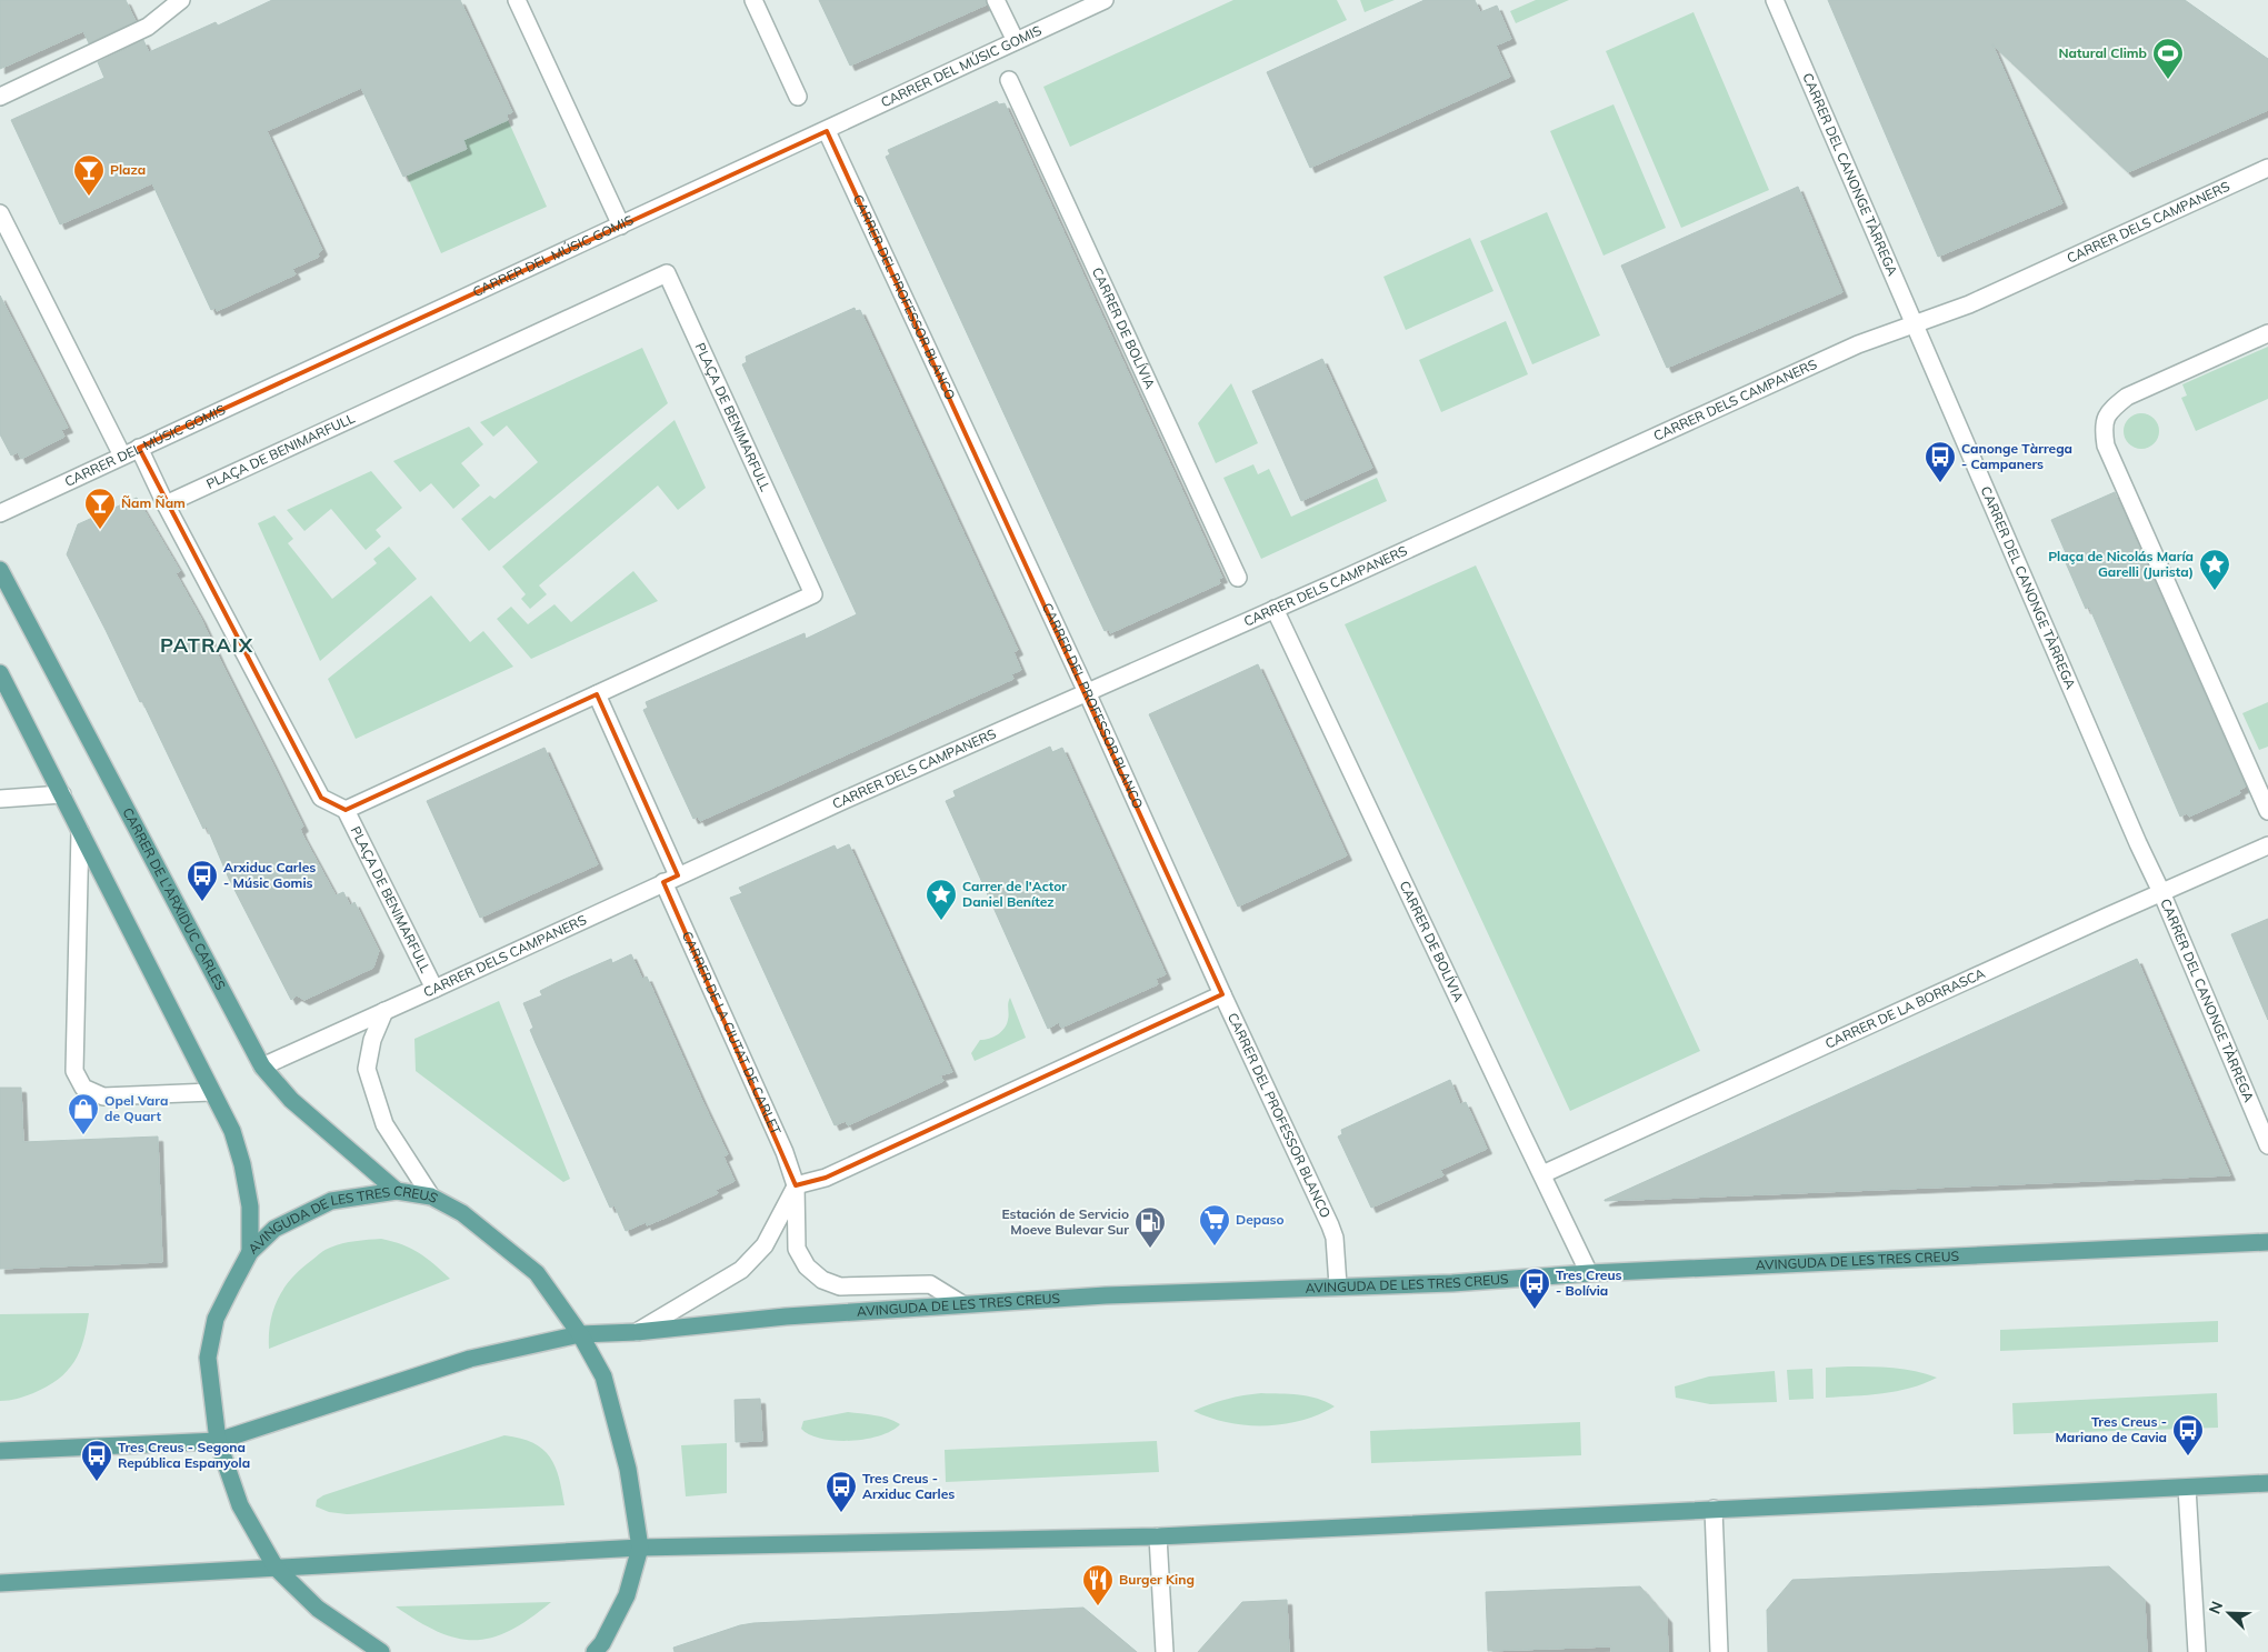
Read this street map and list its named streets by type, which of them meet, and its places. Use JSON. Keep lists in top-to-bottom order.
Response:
{
  "streets": {
    "main road": ["CARRER DE L'ARXIDUC CARLES", "AVINGUDA DE LES TRES CREUS"],
    "street": [
      "CARRER DEL MÚSIC GOMIS",
      "CARRER DEL CANONGE TÀRREGA",
      "CARRER DELS CAMPANERS",
      "CARRER DEL PROFESSOR BLANCO",
      "CARRER DE BOLÍVIA",
      "PLAÇA DE BENIMARFULL",
      "CARRER DE LA BORRASCA",
      "CARRER DE LA CIUTAT DE CARLET"
    ]
  },
  "crossings": [
    ["CARRER DEL MÚSIC GOMIS", "CARRER DEL PROFESSOR BLANCO"],
    ["CARRER DEL MÚSIC GOMIS", "PLAÇA DE BENIMARFULL"],
    ["CARRER DEL CANONGE TÀRREGA", "CARRER DELS CAMPANERS"],
    ["CARRER DEL CANONGE TÀRREGA", "CARRER DE LA BORRASCA"],
    ["CARRER DELS CAMPANERS", "CARRER DEL PROFESSOR BLANCO"],
    ["CARRER DELS CAMPANERS", "CARRER DE BOLÍVIA"],
    ["CARRER DELS CAMPANERS", "PLAÇA DE BENIMARFULL"],
    ["CARRER DELS CAMPANERS", "CARRER DE L'ARXIDUC CARLES"],
    ["CARRER DELS CAMPANERS", "CARRER DE LA CIUTAT DE CARLET"],
    ["CARRER DEL PROFESSOR BLANCO", "AVINGUDA DE LES TRES CREUS"],
    ["CARRER DE BOLÍVIA", "CARRER DE LA BORRASCA"],
    ["CARRER DE BOLÍVIA", "AVINGUDA DE LES TRES CREUS"],
    ["PLAÇA DE BENIMARFULL", "CARRER DE LA CIUTAT DE CARLET"],
    ["CARRER DE L'ARXIDUC CARLES", "AVINGUDA DE LES TRES CREUS"],
    ["CARRER DE LA CIUTAT DE CARLET", "AVINGUDA DE LES TRES CREUS"]
  ],
  "districts": ["PATRAIX"],
  "places": {
    "sports": ["Natural Climb"],
    "bar": ["Plaza", "Ñam Ñam"],
    "bus stop": [
      "Canonge Tàrrega - Campaners",
      "Arxiduc Carles - Músic Gomis",
      "Tres Creus - Bolívia",
      "Tres Creus - Mariano de Cavia",
      "Tres Creus - Segona República Espanyola",
      "Tres Creus - Arxiduc Carles"
    ],
    "place": ["Plaça de Nicolás María Garelli (Jurista)", "Carrer de l'Actor Daniel Benítez"],
    "shop": ["Opel Vara de Quart"],
    "supermarket": ["Depaso"],
    "fuel station": ["Estación de Servicio Moeve Bulevar Sur"],
    "restaurant": ["Burger King"]
  },
  "north": "top left"
}
